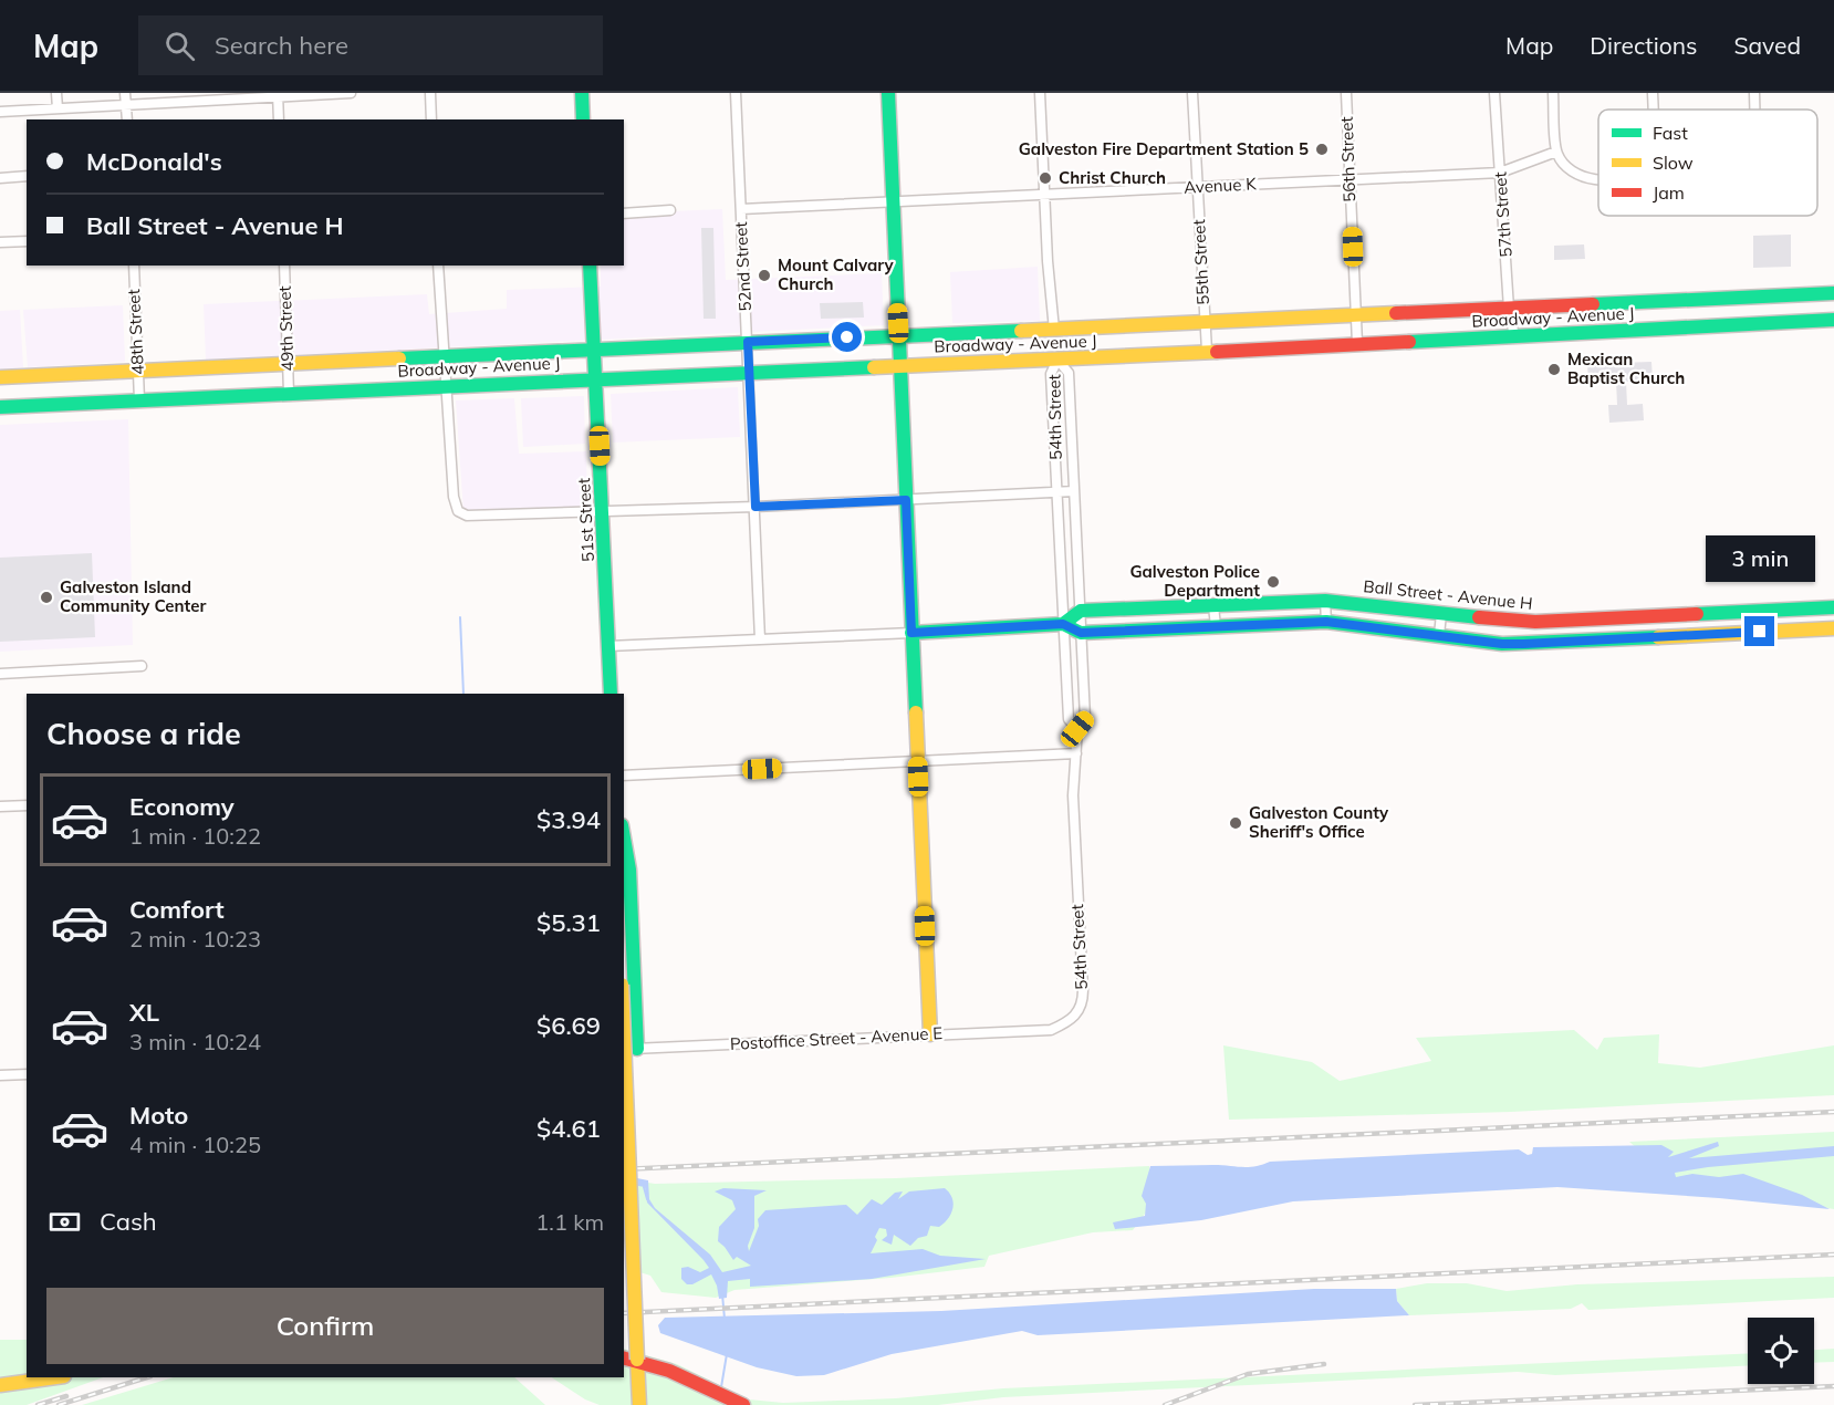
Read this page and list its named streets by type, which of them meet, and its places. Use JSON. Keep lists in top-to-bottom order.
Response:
{
  "streets": {
    "main road": ["Broadway - Avenue J", "51st Street", "Ball Street - Avenue H"],
    "street": [
      "56th Street",
      "Avenue K",
      "57th Street",
      "55th Street",
      "52nd Street",
      "49th Street",
      "48th Street",
      "54th Street",
      "Postoffice Street - Avenue E"
    ]
  },
  "crossings": [
    ["56th Street", "Avenue K"],
    ["56th Street", "Broadway - Avenue J"],
    ["Avenue K", "57th Street"],
    ["Avenue K", "55th Street"],
    ["Avenue K", "52nd Street"],
    ["Avenue K", "54th Street"],
    ["57th Street", "Broadway - Avenue J"],
    ["55th Street", "Broadway - Avenue J"],
    ["52nd Street", "Broadway - Avenue J"],
    ["Broadway - Avenue J", "49th Street"],
    ["Broadway - Avenue J", "48th Street"],
    ["Broadway - Avenue J", "54th Street"],
    ["Broadway - Avenue J", "51st Street"],
    ["54th Street", "Ball Street - Avenue H"],
    ["54th Street", "Postoffice Street - Avenue E"]
  ],
  "places": [
    "Galveston Fire Department Station 5",
    "Christ Church",
    "Mount Calvary Church",
    "Mexican Baptist Church",
    "Galveston Police Department",
    "Galveston Island Community Center",
    "Galveston County Sheriff's Office"
  ],
  "legend": ["Fast", "Slow", "Jam"],
  "page": {
    "header": "Map",
    "search": "Search here",
    "nav": ["Map", "Directions", "Saved"],
    "banner": ["McDonald's", "Ball Street - Avenue H"],
    "bubble": "3 min",
    "heading": "Choose a ride",
    "list": [
      {
        "name": "Economy",
        "note": "1 min · 10:22",
        "value": "$3.94"
      },
      {
        "name": "Comfort",
        "note": "2 min · 10:23",
        "value": "$5.31"
      },
      {
        "name": "XL",
        "note": "3 min · 10:24",
        "value": "$6.69"
      },
      {
        "name": "Moto",
        "note": "4 min · 10:25",
        "value": "$4.61"
      }
    ],
    "pay": ["Cash", "1.1 km"],
    "buttons": "Confirm"
  }
}
